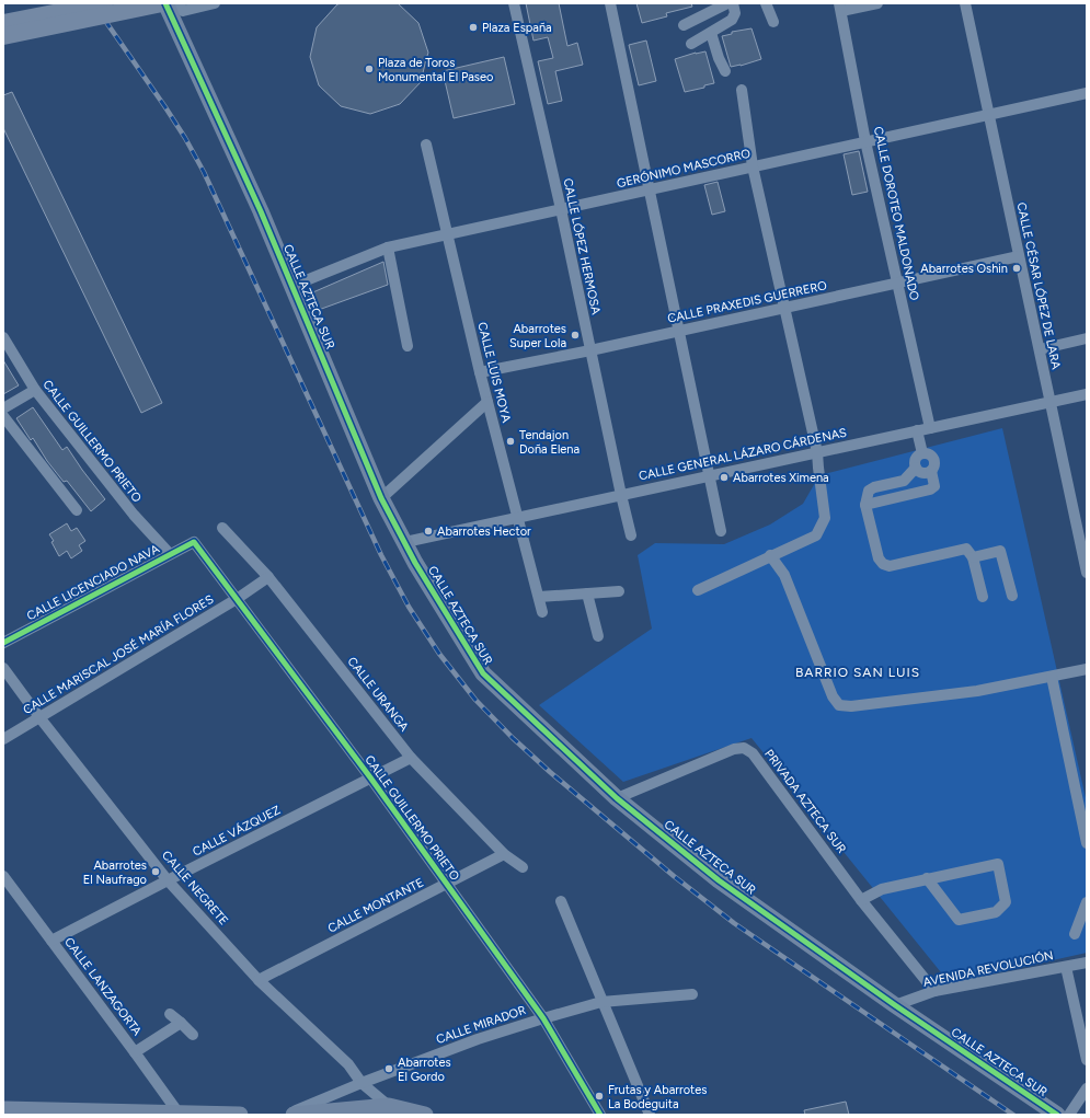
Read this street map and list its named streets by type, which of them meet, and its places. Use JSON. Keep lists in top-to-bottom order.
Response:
{
  "streets": {
    "street": [
      "GERÓNIMO MASCORRO",
      "CALLE DOROTEO MALDONADO",
      "CALLE LÓPEZ HERMOSA",
      "CALLE CÉSAR LÓPEZ DE LARA",
      "CALLE AZTECA SUR",
      "CALLE PRAXEDIS GUERRERO",
      "CALLE LUIS MOYA",
      "CALLE GUILLERMO PRIETO",
      "CALLE GENERAL LÁZARO CÁRDENAS",
      "CALLE LICENCIADO NAVA",
      "CALLE MARISCAL JOSÉ MARÍA FLORES",
      "CALLE URANGA",
      "PRIVADA AZTECA SUR",
      "CALLE VÁZQUEZ",
      "CALLE NEGRETE",
      "CALLE MONTANTE",
      "AVENIDA REVOLUCIÓN",
      "CALLE LANZAGORTA",
      "CALLE MIRADOR"
    ]
  },
  "crossings": [
    ["GERÓNIMO MASCORRO", "CALLE DOROTEO MALDONADO"],
    ["GERÓNIMO MASCORRO", "CALLE LÓPEZ HERMOSA"],
    ["GERÓNIMO MASCORRO", "CALLE CÉSAR LÓPEZ DE LARA"],
    ["GERÓNIMO MASCORRO", "CALLE AZTECA SUR"],
    ["GERÓNIMO MASCORRO", "CALLE LUIS MOYA"],
    ["CALLE DOROTEO MALDONADO", "CALLE PRAXEDIS GUERRERO"],
    ["CALLE DOROTEO MALDONADO", "CALLE GENERAL LÁZARO CÁRDENAS"],
    ["CALLE LÓPEZ HERMOSA", "CALLE PRAXEDIS GUERRERO"],
    ["CALLE LÓPEZ HERMOSA", "CALLE GENERAL LÁZARO CÁRDENAS"],
    ["CALLE CÉSAR LÓPEZ DE LARA", "CALLE PRAXEDIS GUERRERO"],
    ["CALLE CÉSAR LÓPEZ DE LARA", "CALLE GENERAL LÁZARO CÁRDENAS"],
    ["CALLE AZTECA SUR", "CALLE GENERAL LÁZARO CÁRDENAS"],
    ["CALLE AZTECA SUR", "PRIVADA AZTECA SUR"],
    ["CALLE AZTECA SUR", "AVENIDA REVOLUCIÓN"],
    ["CALLE PRAXEDIS GUERRERO", "CALLE LUIS MOYA"],
    ["CALLE LUIS MOYA", "CALLE GENERAL LÁZARO CÁRDENAS"],
    ["CALLE GUILLERMO PRIETO", "CALLE LICENCIADO NAVA"],
    ["CALLE GUILLERMO PRIETO", "CALLE MARISCAL JOSÉ MARÍA FLORES"],
    ["CALLE GUILLERMO PRIETO", "CALLE VÁZQUEZ"],
    ["CALLE GUILLERMO PRIETO", "CALLE MONTANTE"],
    ["CALLE GUILLERMO PRIETO", "CALLE MIRADOR"],
    ["CALLE MARISCAL JOSÉ MARÍA FLORES", "CALLE URANGA"],
    ["CALLE MARISCAL JOSÉ MARÍA FLORES", "CALLE NEGRETE"],
    ["CALLE URANGA", "CALLE VÁZQUEZ"],
    ["CALLE URANGA", "CALLE MONTANTE"],
    ["CALLE VÁZQUEZ", "CALLE NEGRETE"],
    ["CALLE VÁZQUEZ", "CALLE LANZAGORTA"],
    ["CALLE NEGRETE", "CALLE MONTANTE"],
    ["CALLE NEGRETE", "CALLE MIRADOR"]
  ],
  "districts": ["BARRIO SAN LUIS"],
  "places": [
    "Plaza España",
    "Plaza de Toros Monumental El Paseo",
    "Abarrotes Oshin",
    "Abarrotes Super Lola",
    "Tendajon Doña Elena",
    "Abarrotes Ximena",
    "Abarrotes Hector",
    "Abarrotes El Naufrago",
    "Abarrotes El Gordo",
    "Frutas y Abarrotes La Bodeguita"
  ]
}
